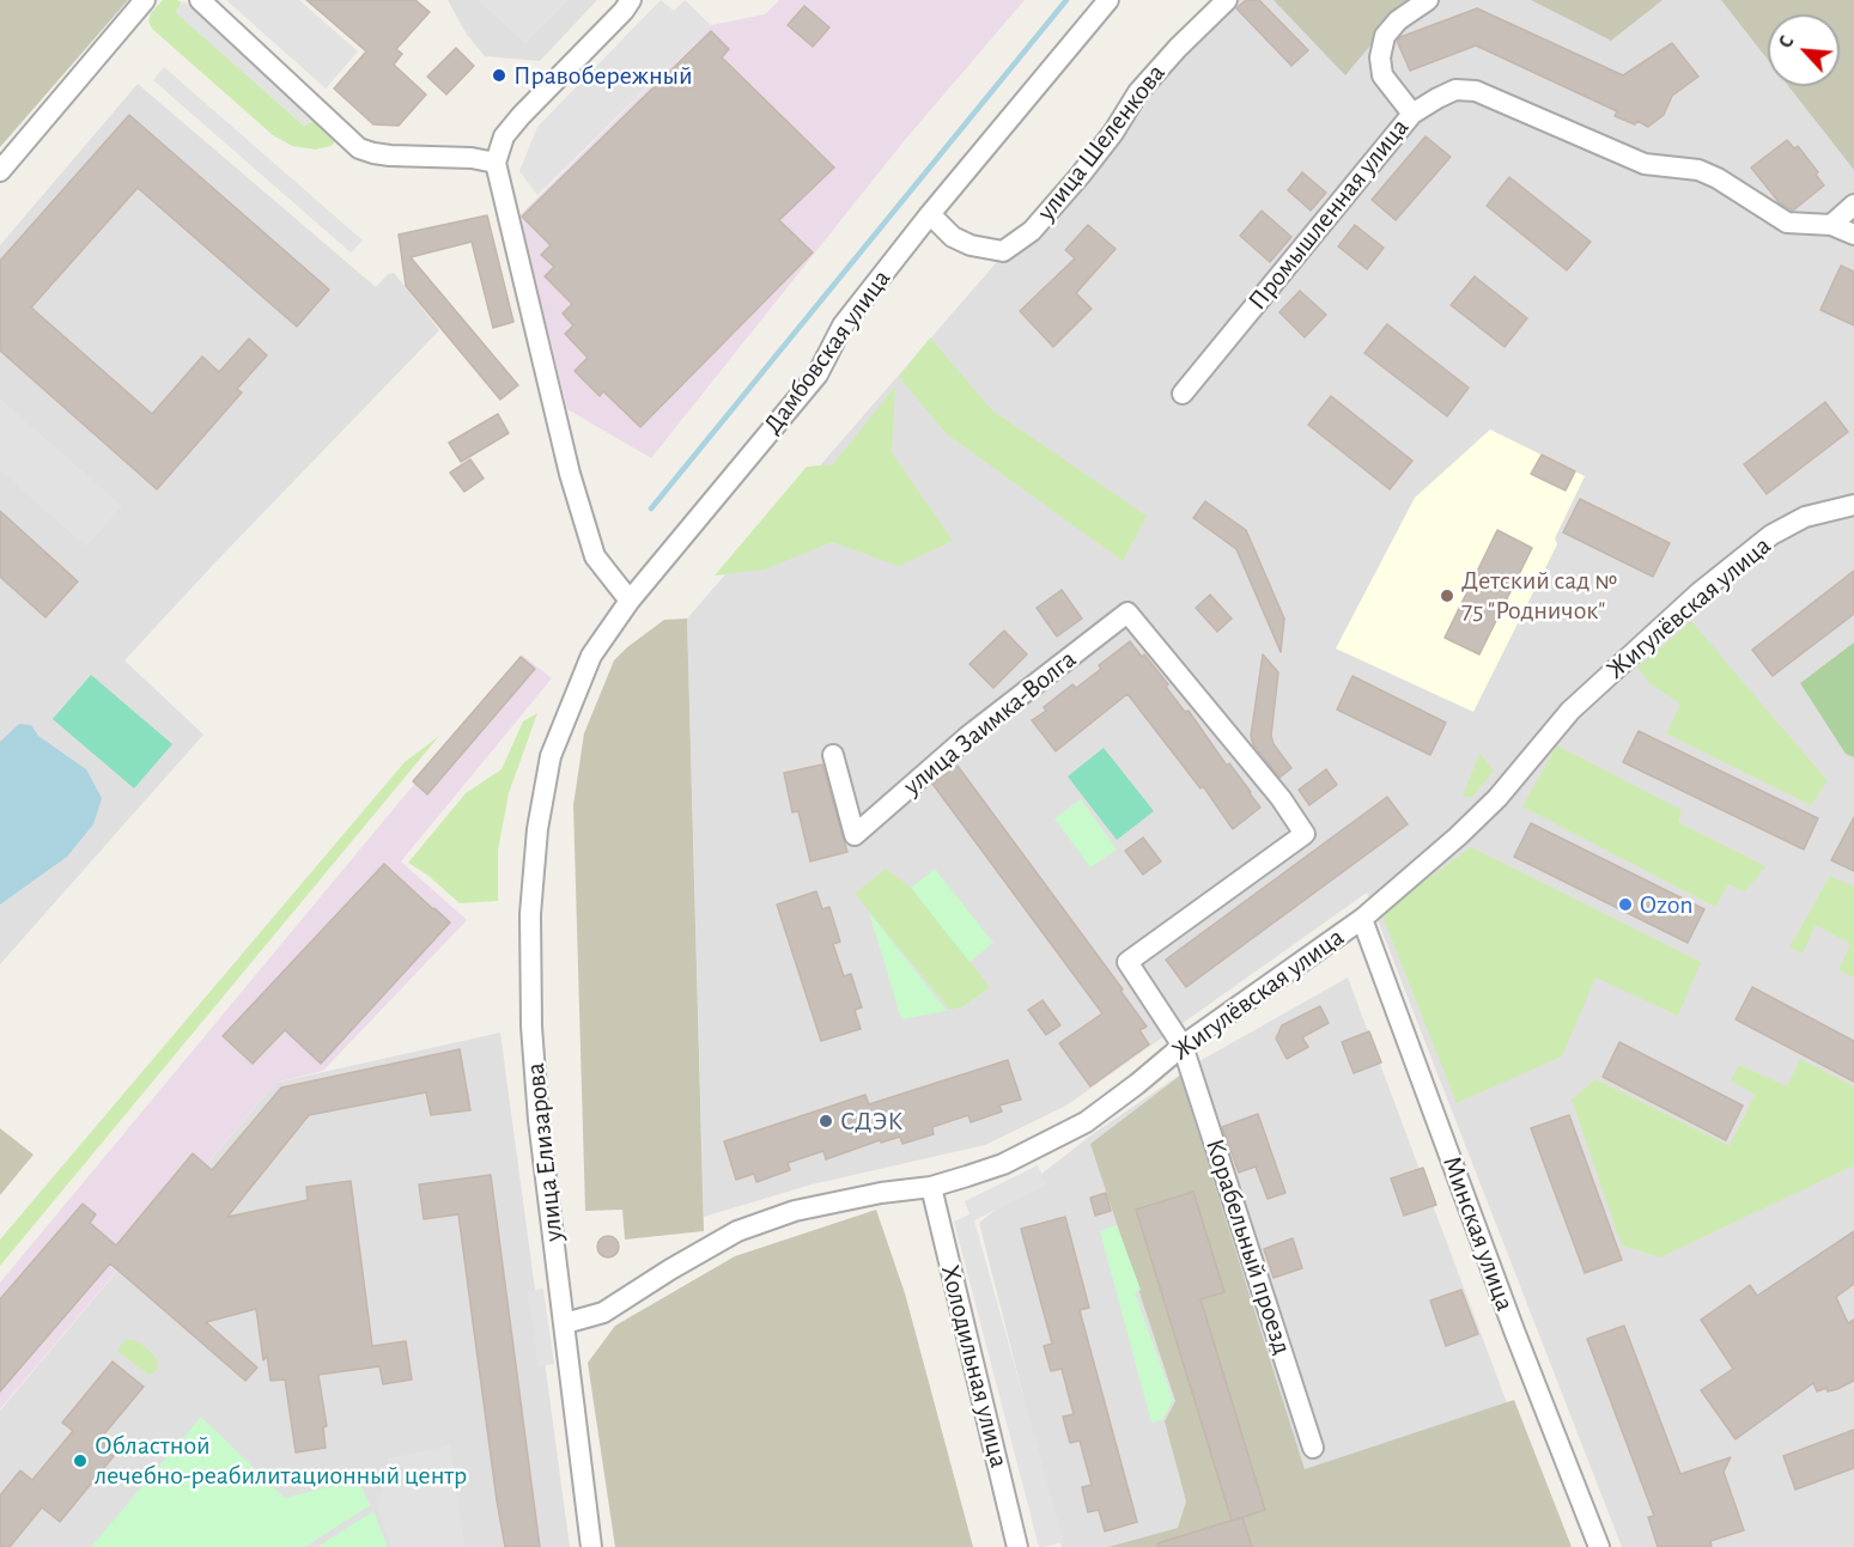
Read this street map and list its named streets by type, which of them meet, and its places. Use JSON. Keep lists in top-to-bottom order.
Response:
{
  "streets": {
    "street": [
      "улица Шеленкова",
      "Промышленная улица",
      "Дамбовская улица",
      "Жигулёвская улица",
      "улица Заимка-Волга",
      "улица Елизарова",
      "Минская улица",
      "Корабельный проезд",
      "Холодильная улица"
    ]
  },
  "crossings": [
    ["улица Шеленкова", "Дамбовская улица"],
    ["Дамбовская улица", "улица Елизарова"],
    ["Жигулёвская улица", "улица Елизарова"],
    ["Жигулёвская улица", "Минская улица"],
    ["Жигулёвская улица", "Корабельный проезд"],
    ["Жигулёвская улица", "Холодильная улица"],
    ["улица Заимка-Волга", "Корабельный проезд"]
  ],
  "places": [
    "Правобережный",
    "Детский сад № 75 \"Родничок\"",
    "Ozon",
    "СДЭК",
    "Областной лечебно-реабилитационный центр"
  ],
  "north": "top left"
}
